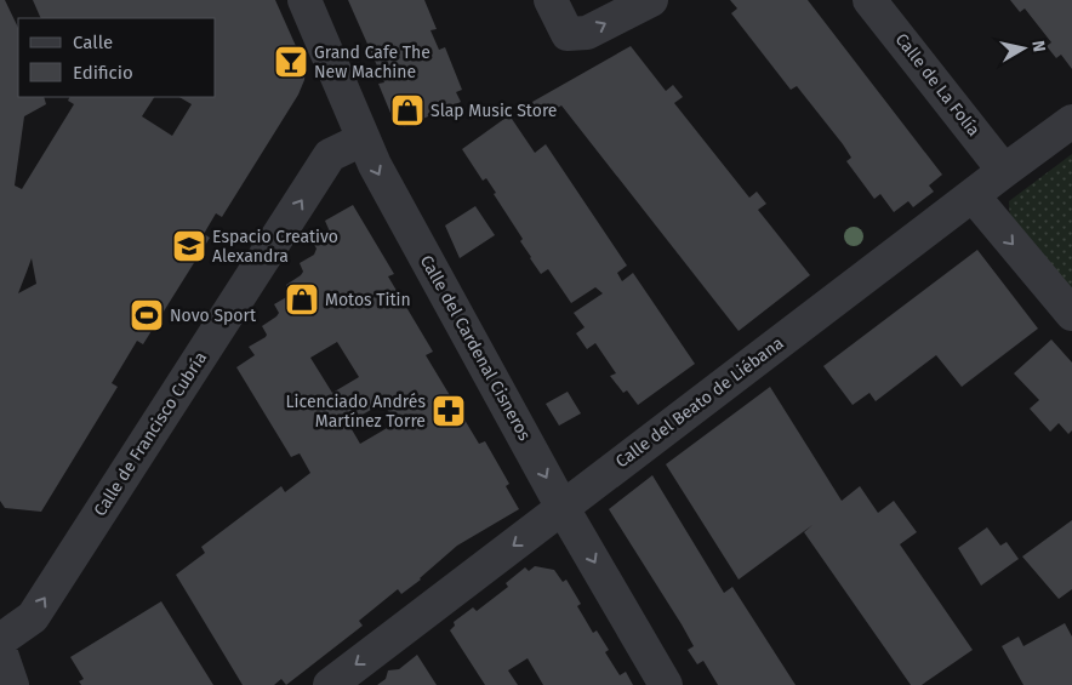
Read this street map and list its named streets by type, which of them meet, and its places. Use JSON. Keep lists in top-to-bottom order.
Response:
{
  "streets": {
    "street": [
      "Calle de La Folía",
      "Calle del Cardenal Cisneros",
      "Calle del Beato de Liébana",
      "Calle de Francisco Cubría"
    ]
  },
  "crossings": [
    ["Calle de La Folía", "Calle del Beato de Liébana"],
    ["Calle del Cardenal Cisneros", "Calle del Beato de Liébana"],
    ["Calle del Cardenal Cisneros", "Calle de Francisco Cubría"]
  ],
  "one_way": ["Calle del Cardenal Cisneros", "Calle de Francisco Cubría"],
  "places": {
    "bar": ["Grand Cafe The New Machine"],
    "shop": ["Slap Music Store", "Motos Titin"],
    "school or university": ["Espacio Creativo Alexandra"],
    "sports": ["Novo Sport"],
    "pharmacy": ["Licenciado Andrés Martínez Torre"]
  },
  "legend": ["Calle", "Edificio"],
  "north": "right"
}
